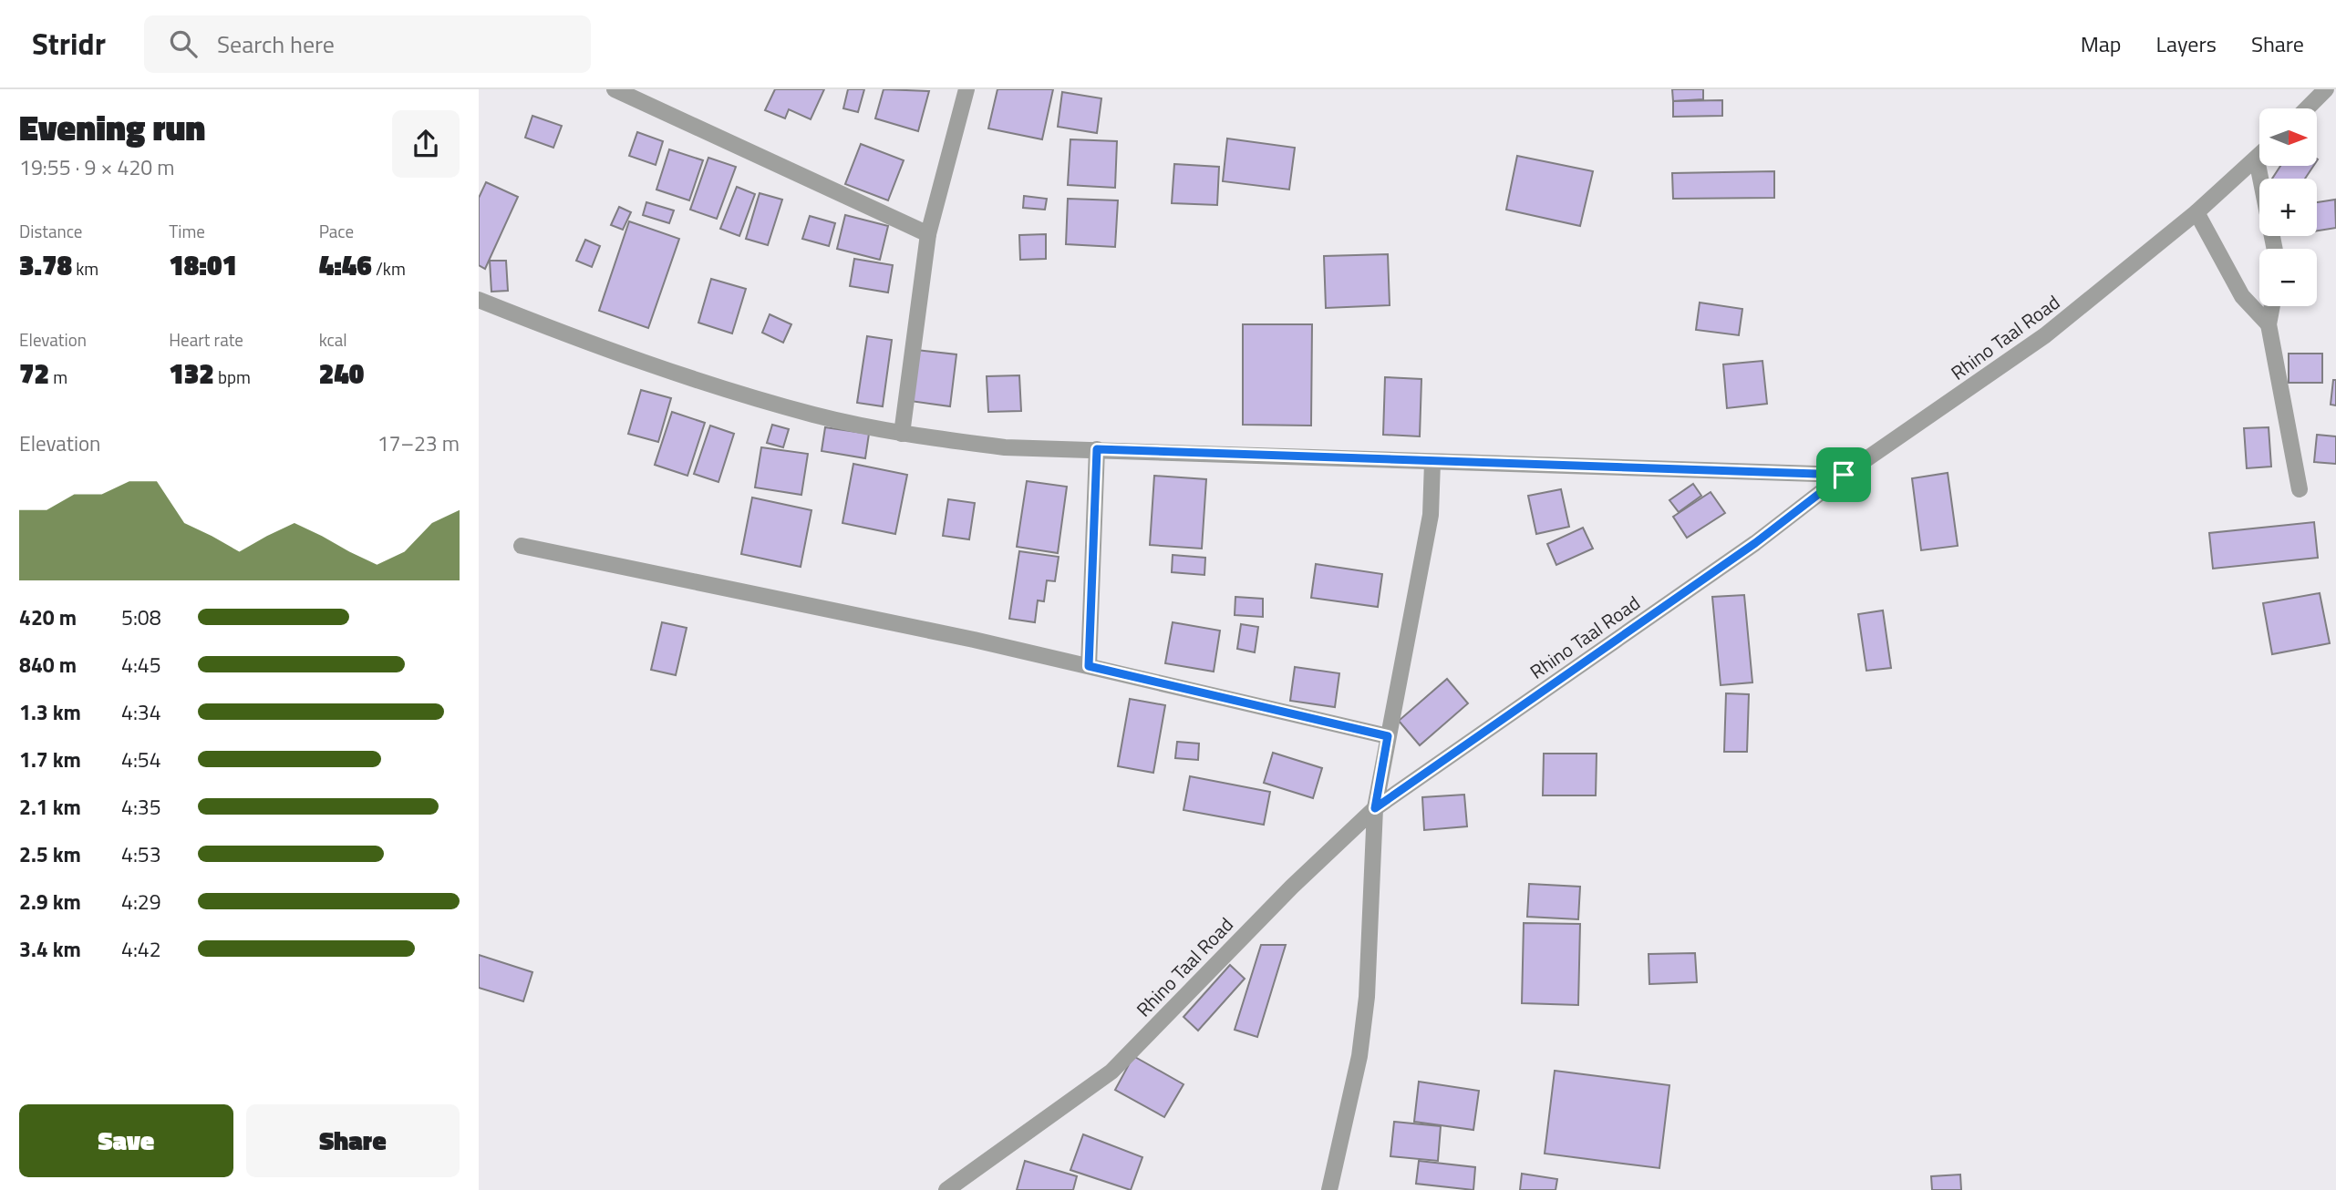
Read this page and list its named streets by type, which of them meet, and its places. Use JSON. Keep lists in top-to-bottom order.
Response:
{
  "streets": {
    "street": ["Rhino Taal Road"]
  },
  "north": "right",
  "page": {
    "header": "Stridr",
    "search": "Search here",
    "nav": ["Map", "Layers", "Share"],
    "heading": ["Evening run", "19:55 · 9 × 420 m"],
    "map_buttons": ["+", "−"],
    "stats": [
      ["Distance", "3.78 km"],
      ["Time", "18:01"],
      ["Pace", "4:46 /km"],
      ["Elevation", "72 m"],
      ["Heart rate", "132 bpm"],
      ["kcal", "240"]
    ],
    "chart": ["Elevation", "17–23 m"],
    "list": [
      {
        "name": "420 m",
        "note": "5:08"
      },
      {
        "name": "840 m",
        "note": "4:45"
      },
      {
        "name": "1.3 km",
        "note": "4:34"
      },
      {
        "name": "1.7 km",
        "note": "4:54"
      },
      {
        "name": "2.1 km",
        "note": "4:35"
      },
      {
        "name": "2.5 km",
        "note": "4:53"
      },
      {
        "name": "2.9 km",
        "note": "4:29"
      },
      {
        "name": "3.4 km",
        "note": "4:42"
      }
    ],
    "buttons": ["Save", "Share"]
  }
}
